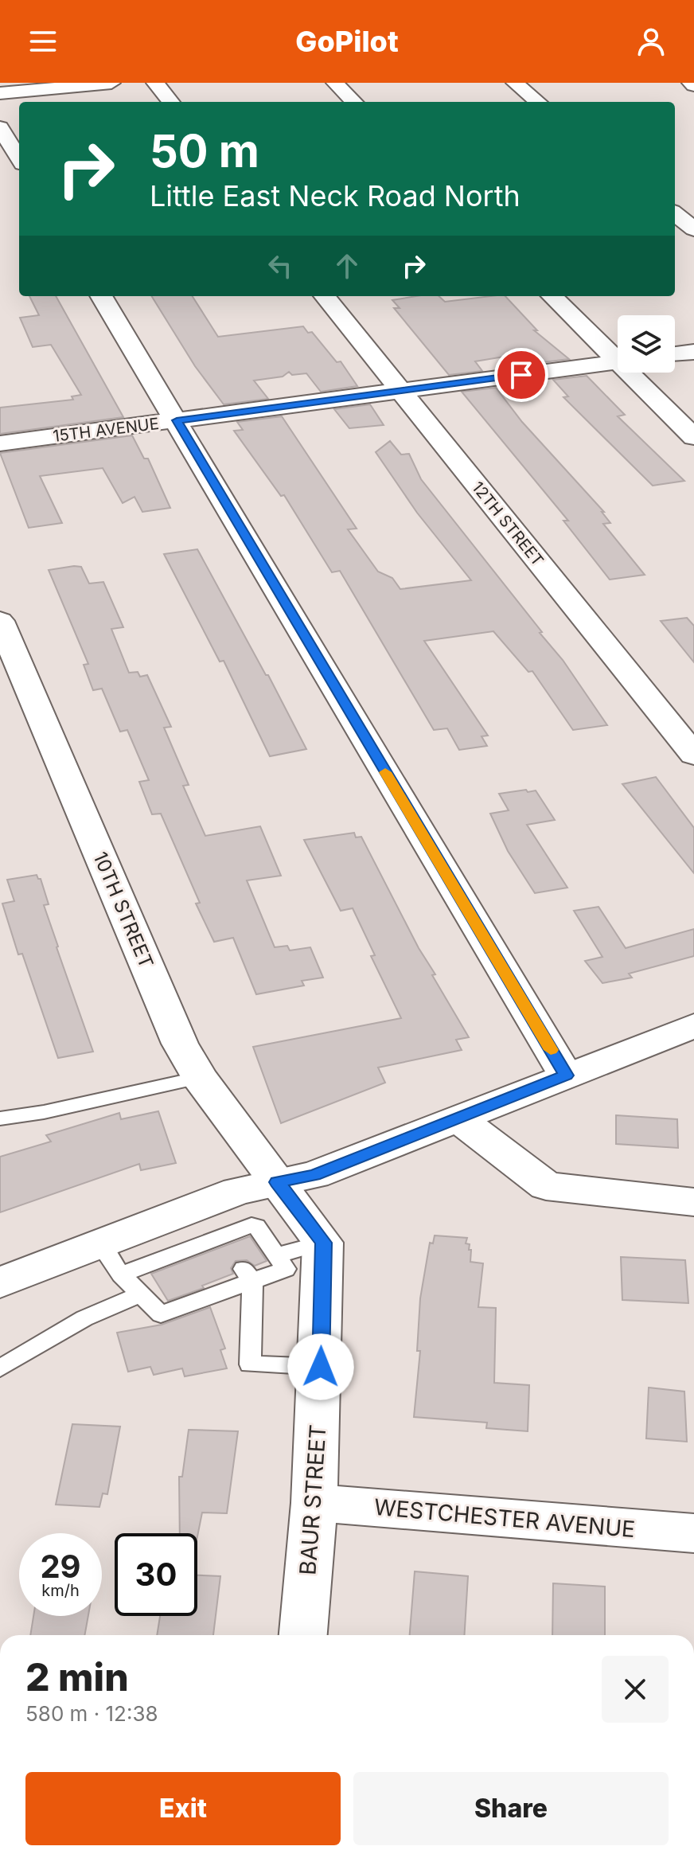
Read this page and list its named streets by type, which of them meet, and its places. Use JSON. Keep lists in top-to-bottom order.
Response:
{
  "streets": {
    "street": [
      "15TH AVENUE",
      "12TH STREET",
      "10TH STREET",
      "BAUR STREET",
      "WESTCHESTER AVENUE"
    ]
  },
  "crossings": [
    ["15TH AVENUE", "12TH STREET"],
    ["BAUR STREET", "WESTCHESTER AVENUE"]
  ],
  "page": {
    "header": "GoPilot",
    "turn": ["50 m", "Little East Neck Road North"],
    "speed": "29 km/h",
    "limit": "30",
    "heading": ["2 min", "580 m · 12:38"],
    "buttons": ["Exit", "Share"]
  }
}
